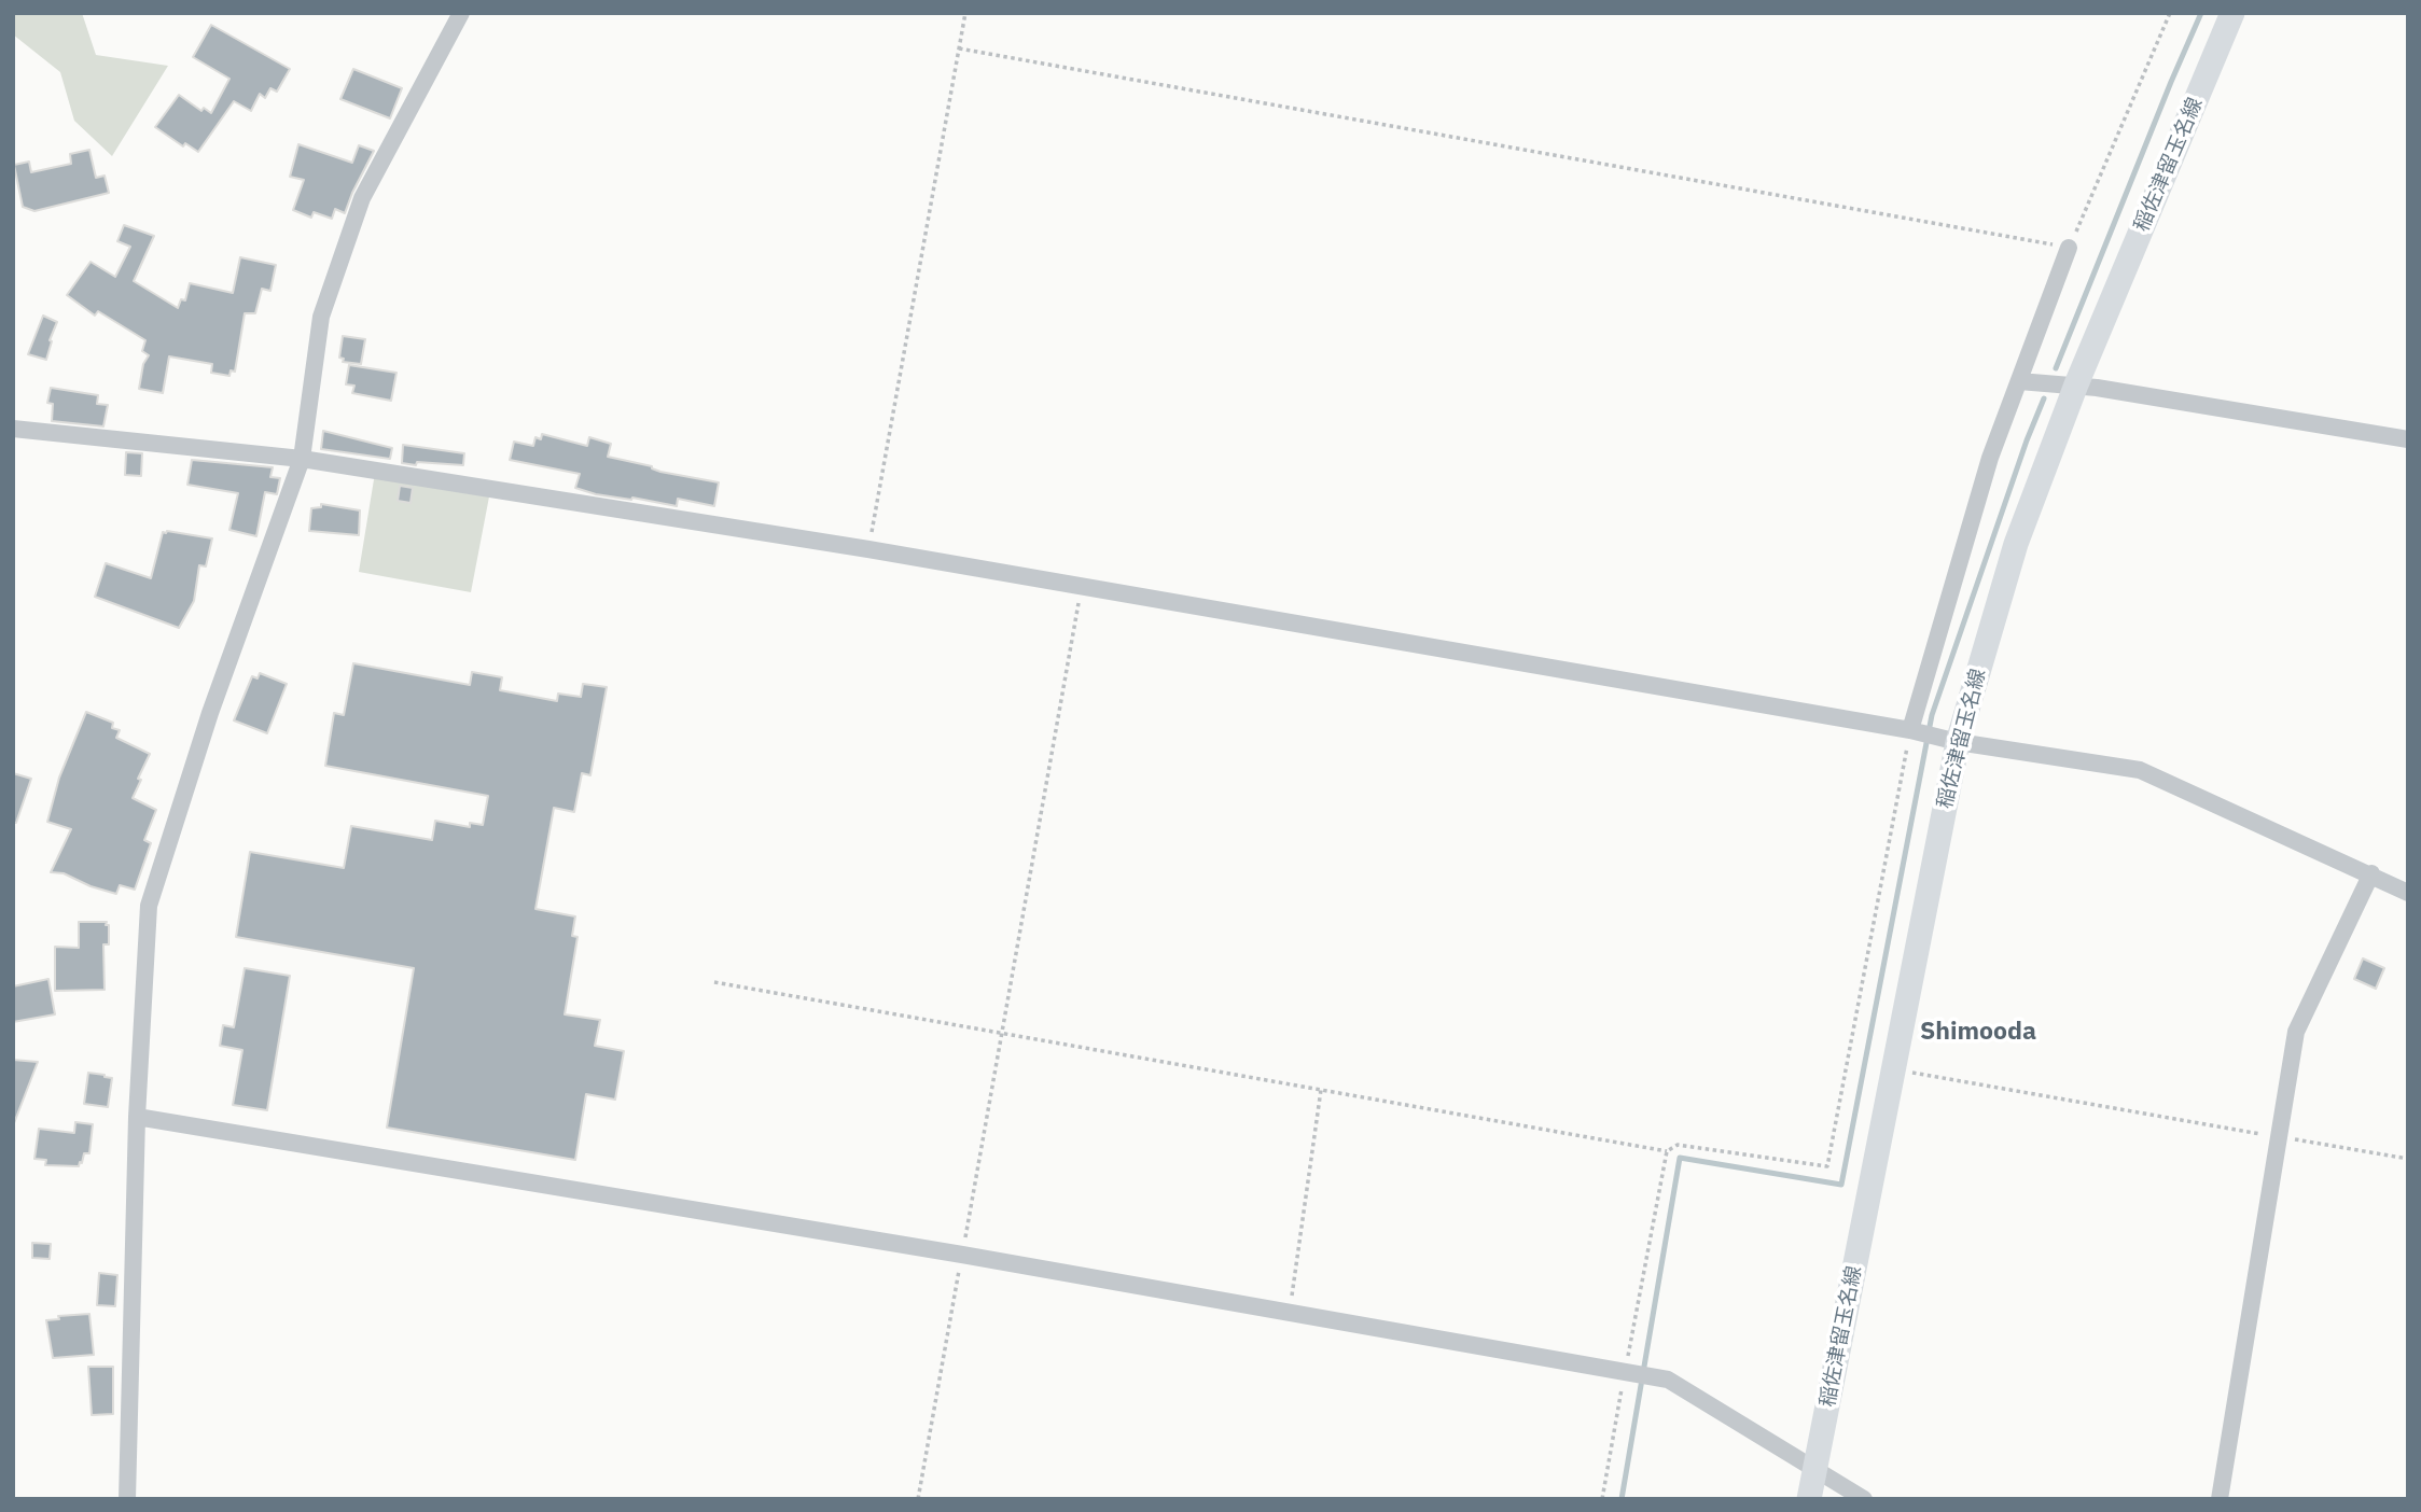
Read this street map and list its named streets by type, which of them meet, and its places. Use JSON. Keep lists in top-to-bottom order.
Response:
{
  "streets": {
    "main road": ["稲佐津留玉名線"]
  },
  "districts": ["Shimooda"]
}
